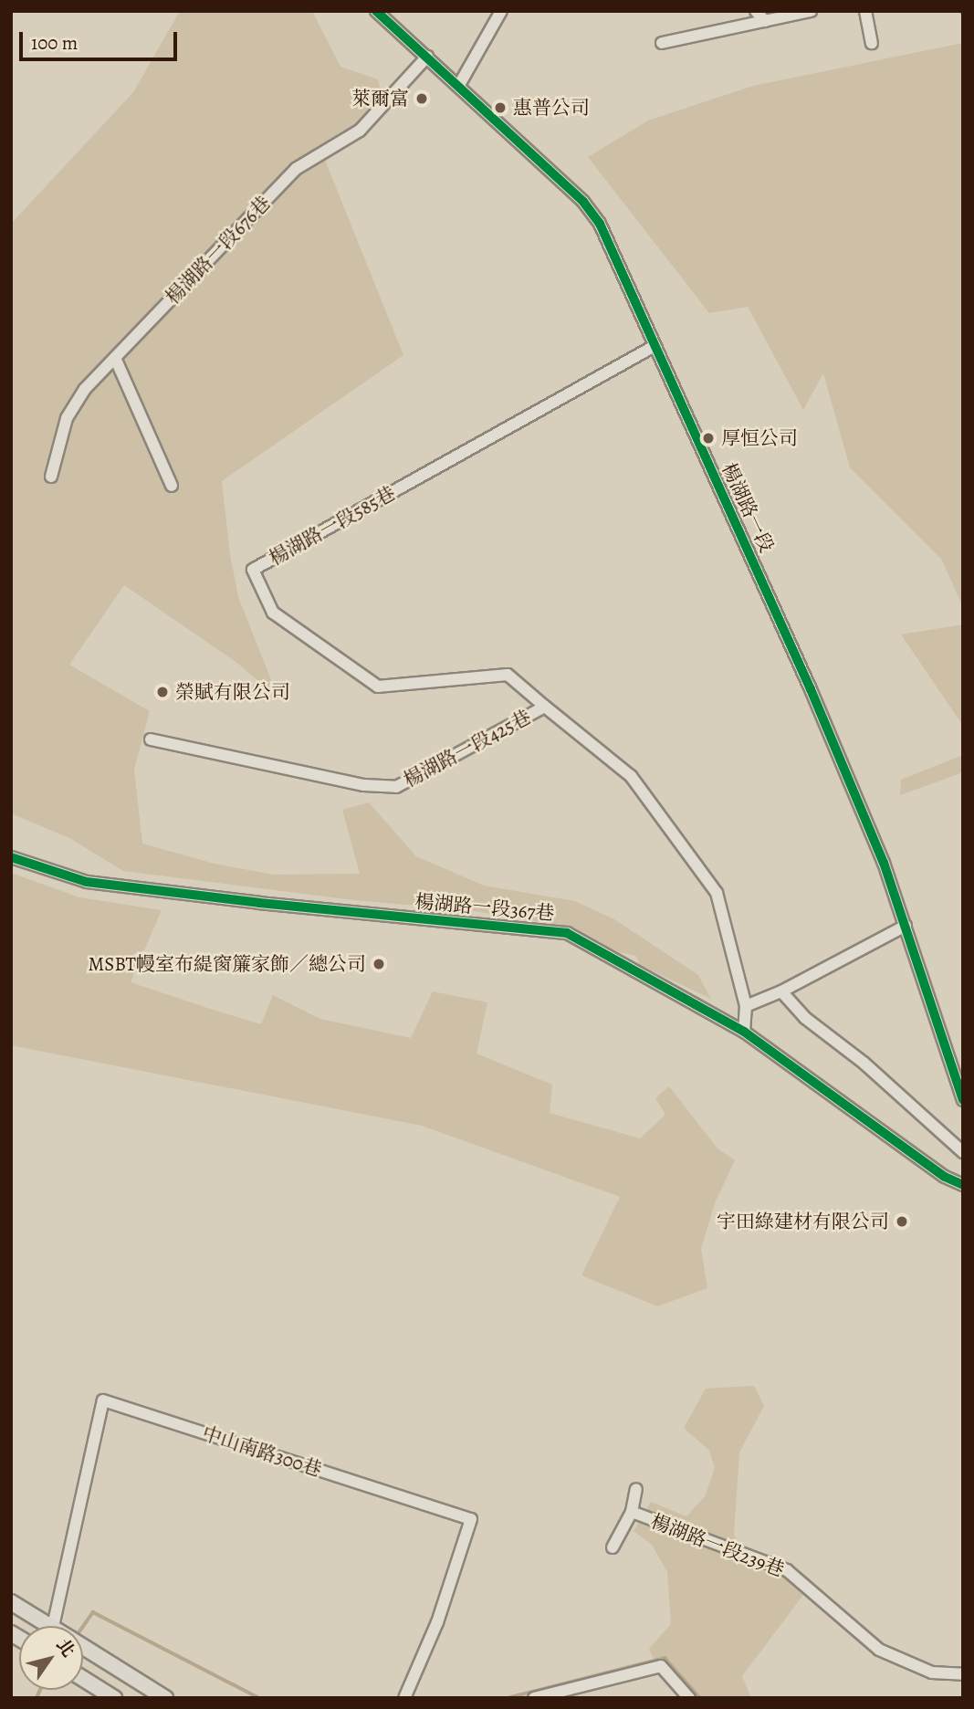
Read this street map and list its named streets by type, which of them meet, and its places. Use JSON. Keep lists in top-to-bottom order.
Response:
{
  "streets": {
    "street": [
      "楊湖路一段676巷",
      "楊湖路一段",
      "楊湖路一段585巷",
      "楊湖路一段425巷",
      "楊湖路一段367巷",
      "中山南路300巷",
      "楊湖路一段239巷"
    ]
  },
  "crossings": [
    ["楊湖路一段676巷", "楊湖路一段"],
    ["楊湖路一段", "楊湖路一段585巷"],
    ["楊湖路一段585巷", "楊湖路一段425巷"],
    ["楊湖路一段425巷", "楊湖路一段367巷"]
  ],
  "places": [
    "萊爾富",
    "惠普公司",
    "厚恒公司",
    "榮賦有限公司",
    "MSBT幔室布緹窗簾家飾／總公司",
    "宇田綠建材有限公司"
  ],
  "scale_bar": "100 m",
  "north": "top right"
}
